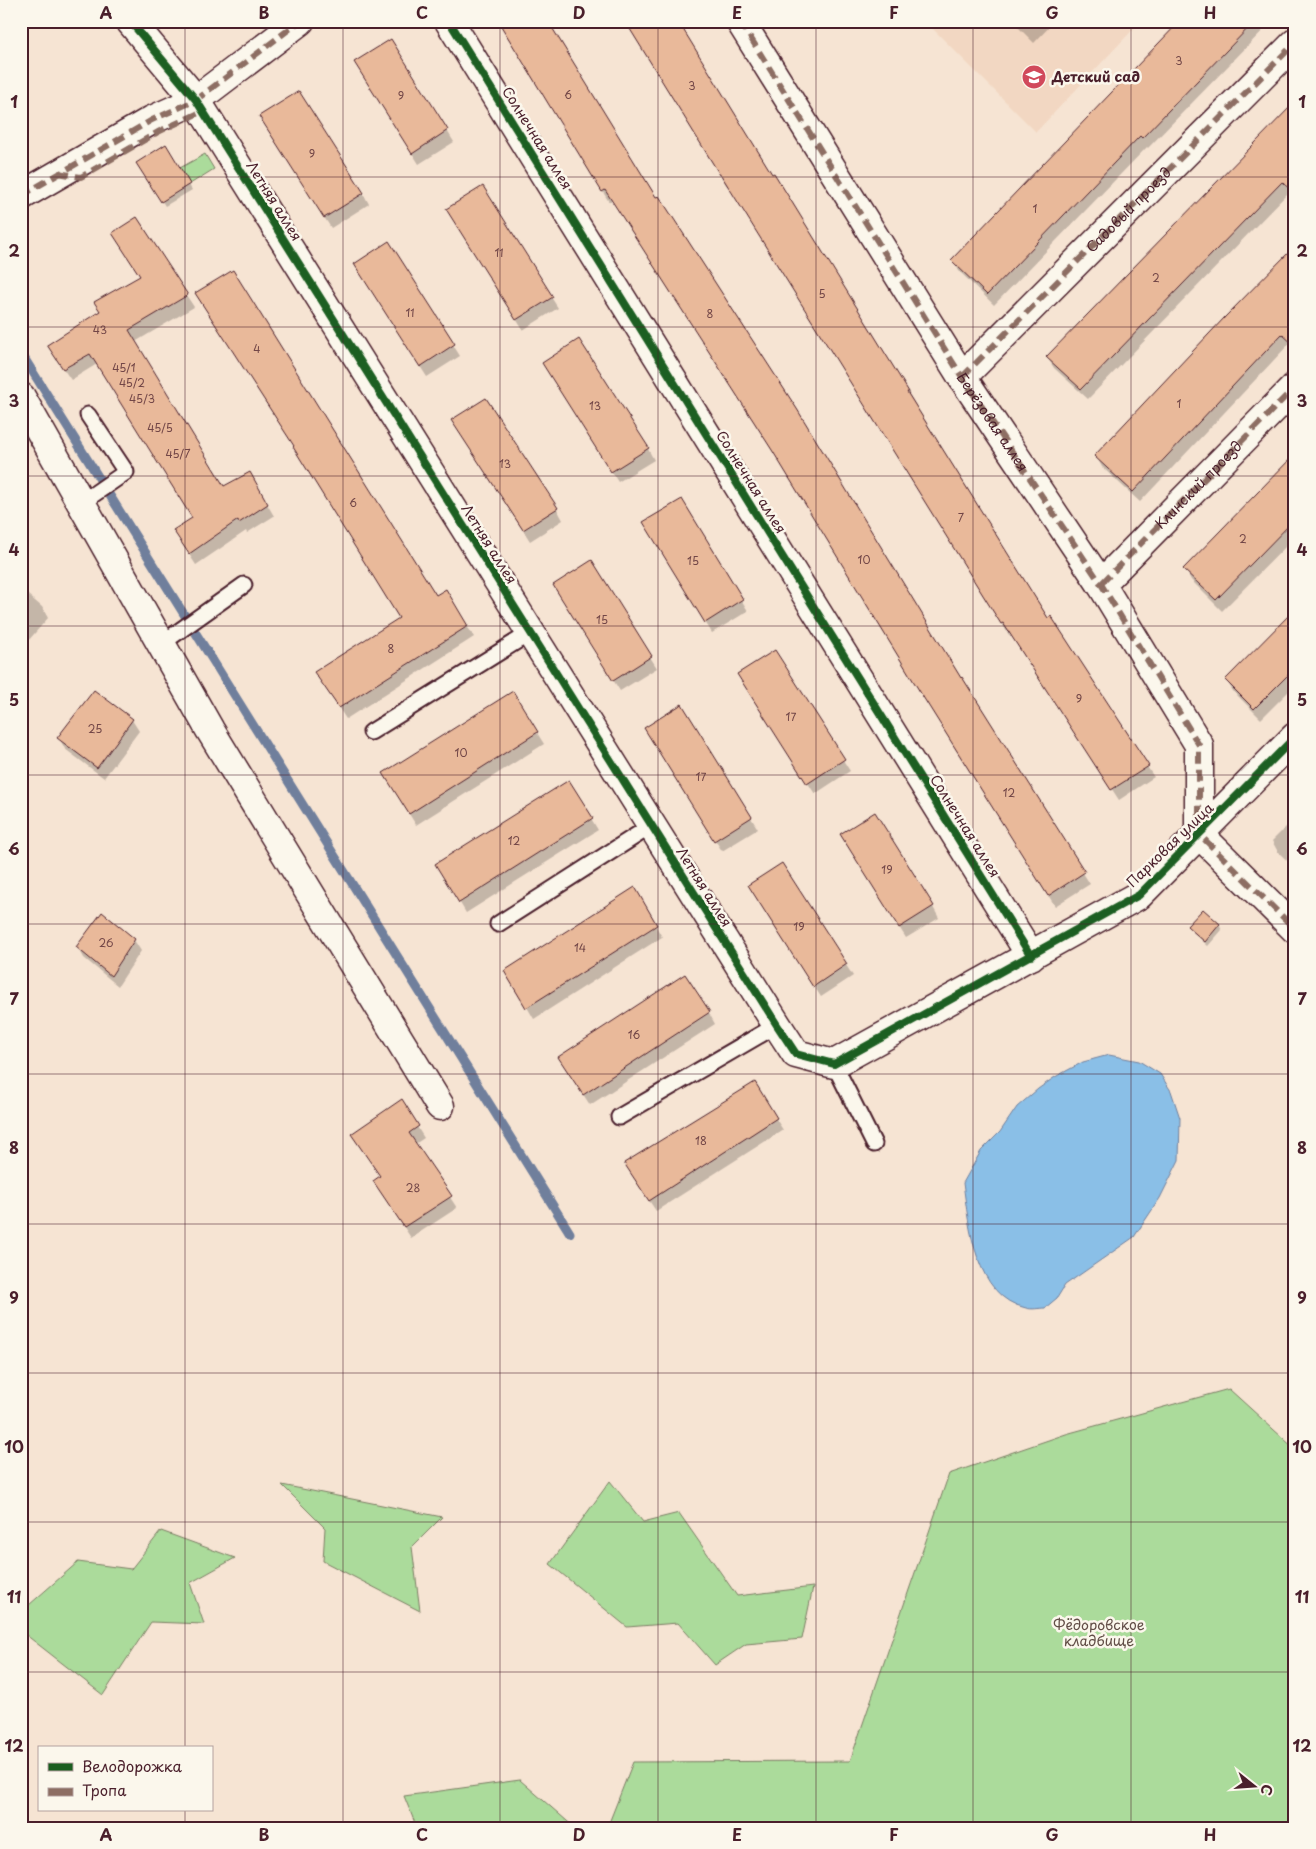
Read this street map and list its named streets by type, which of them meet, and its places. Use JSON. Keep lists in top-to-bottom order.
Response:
{
  "streets": {
    "street": [
      "Солнечная аллея",
      "Летняя аллея",
      "Садовый проезд",
      "Берёзовая аллея",
      "Клинский проезд",
      "Парковая улица"
    ]
  },
  "crossings": [
    ["Солнечная аллея", "Парковая улица"],
    ["Летняя аллея", "Парковая улица"],
    ["Садовый проезд", "Берёзовая аллея"],
    ["Берёзовая аллея", "Клинский проезд"],
    ["Берёзовая аллея", "Парковая улица"]
  ],
  "parks": ["Фёдоровское кладбище"],
  "places": {
    "school or university": ["Детский сад"]
  },
  "house_numbers": [
    "3",
    "3",
    "6",
    "9",
    "9",
    "1",
    "11",
    "2",
    "5",
    "11",
    "8",
    "43",
    "4",
    "45/1",
    "45/2",
    "45/3",
    "1",
    "13",
    "45/5",
    "45/7",
    "13",
    "6",
    "7",
    "2",
    "10",
    "15",
    "15",
    "8",
    "9",
    "17",
    "25",
    "10",
    "17",
    "12",
    "12",
    "19",
    "19",
    "26",
    "14",
    "16",
    "18",
    "28"
  ],
  "legend": ["Велодорожка", "Тропа"],
  "north": "right",
  "grid": {
    "columns": [
      "A",
      "B",
      "C",
      "D",
      "E",
      "F",
      "G",
      "H"
    ],
    "rows": [
      "1",
      "2",
      "3",
      "4",
      "5",
      "6",
      "7",
      "8",
      "9",
      "10",
      "11",
      "12"
    ]
  }
}
